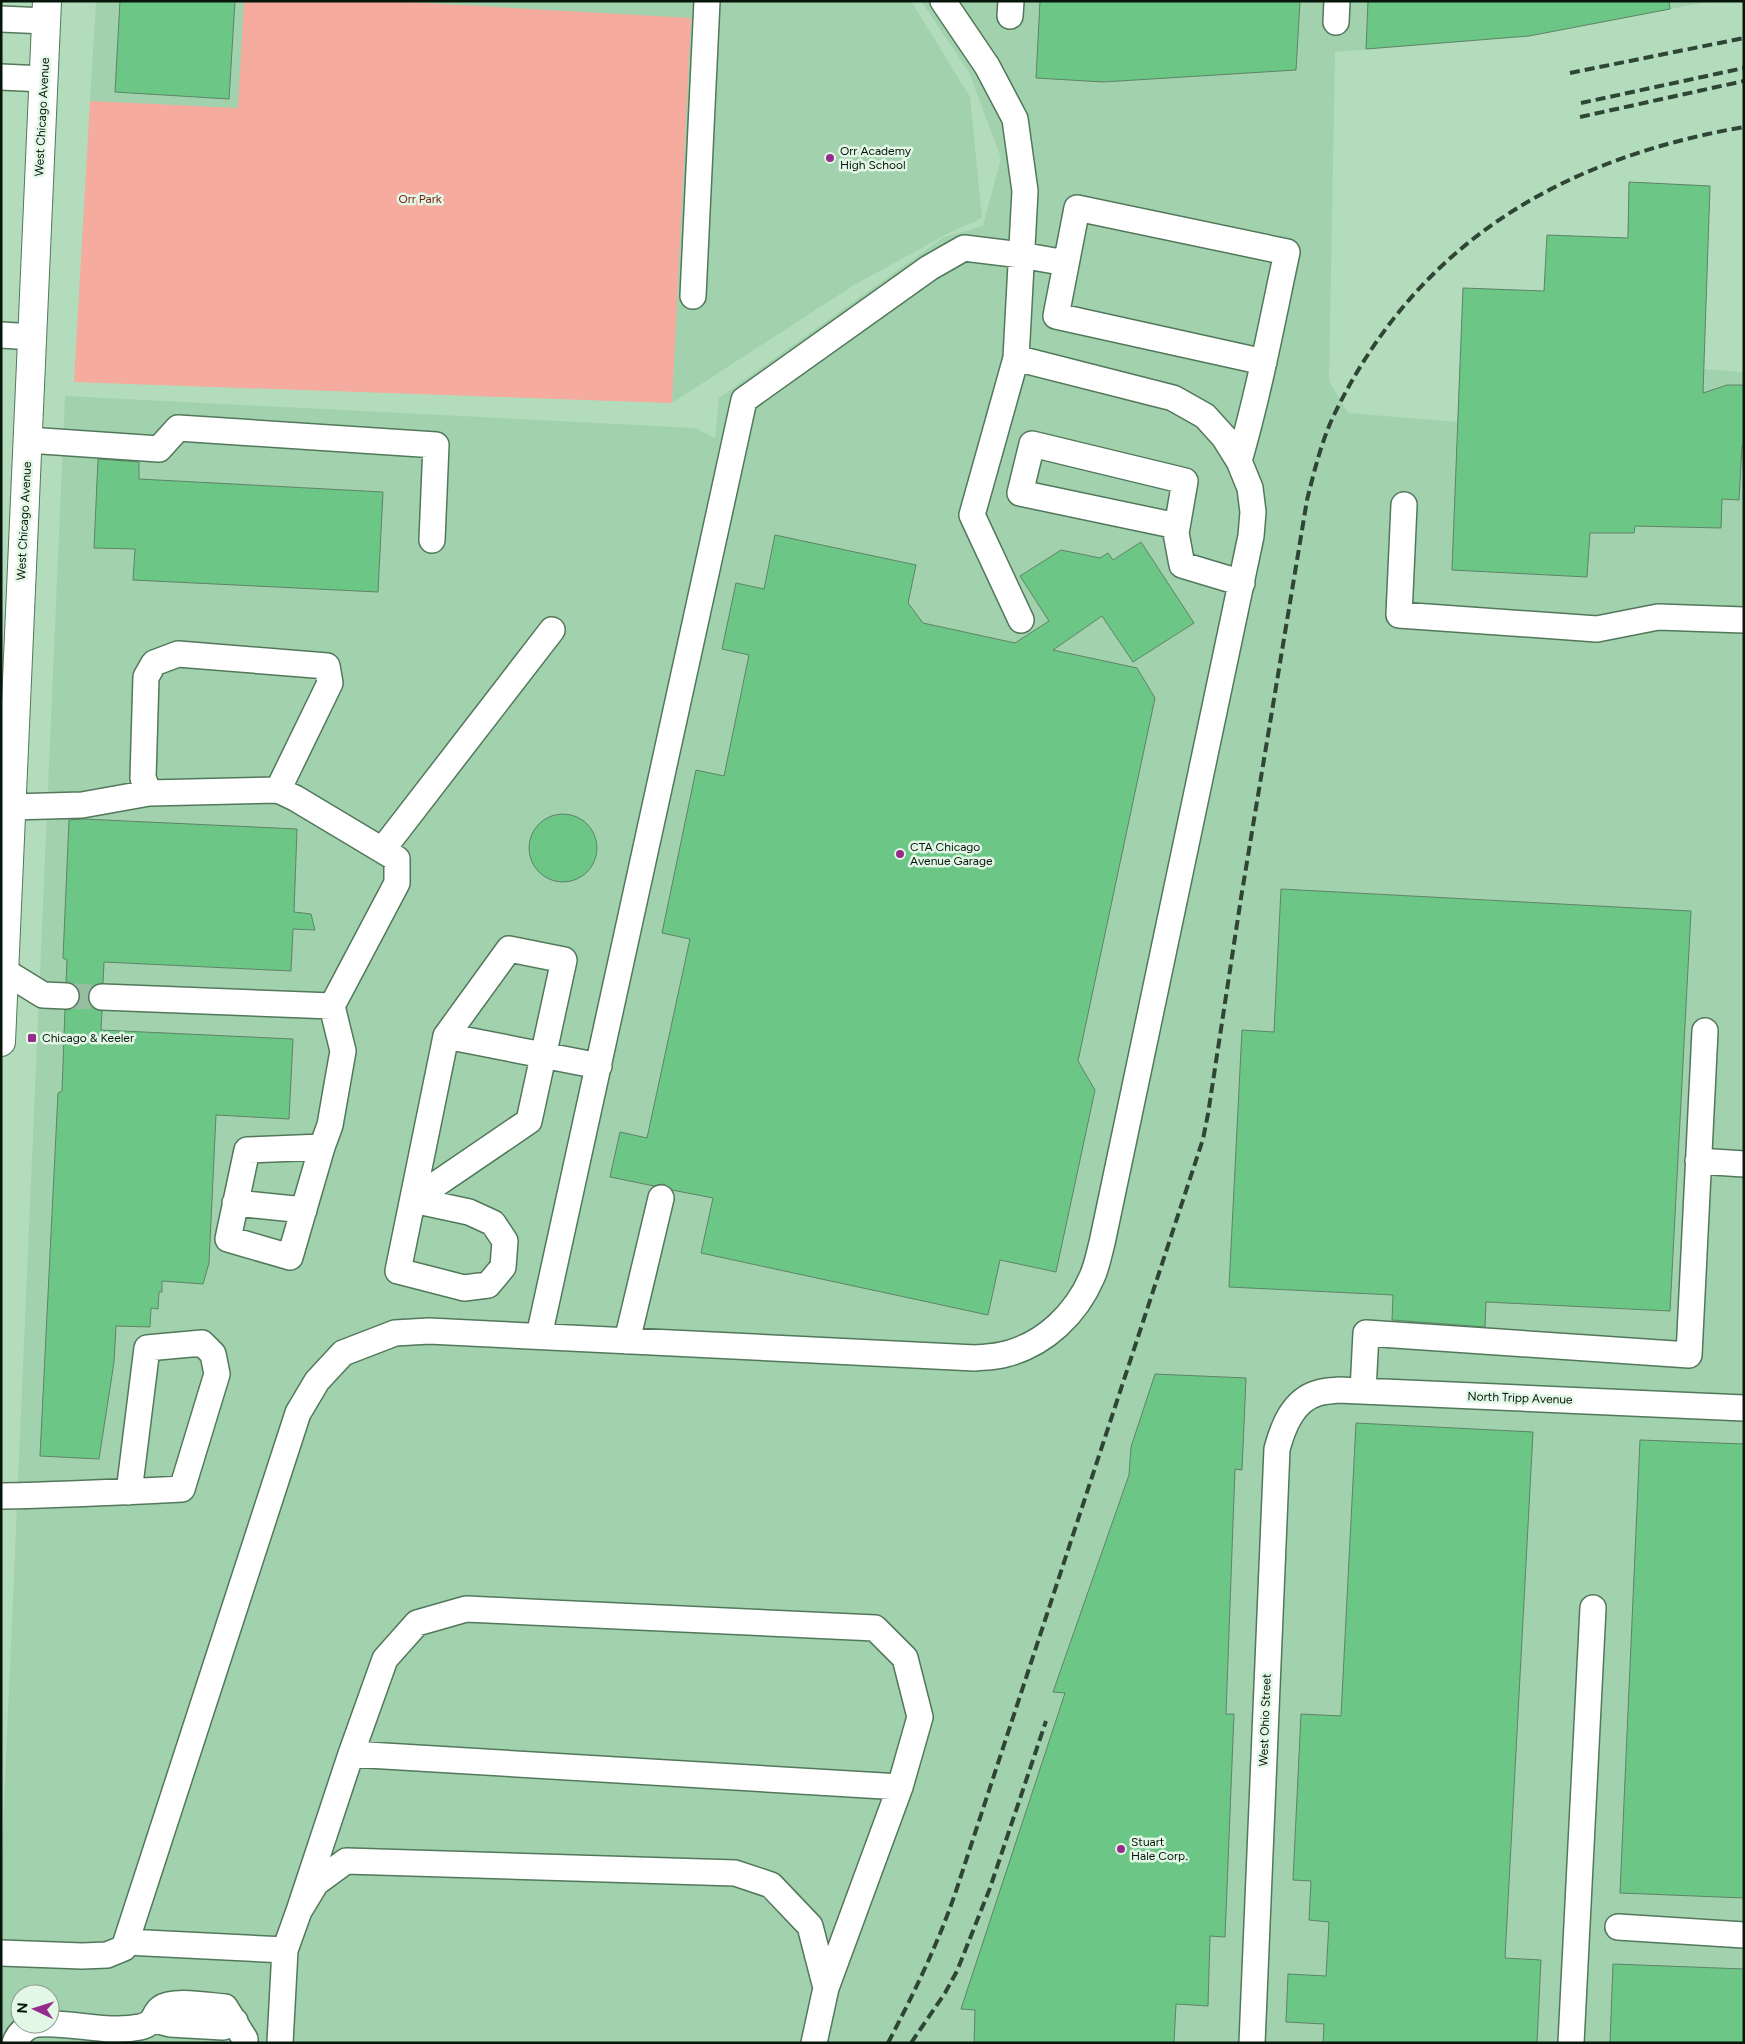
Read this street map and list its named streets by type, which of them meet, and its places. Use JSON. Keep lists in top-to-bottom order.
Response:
{
  "streets": {
    "main road": ["West Chicago Avenue"],
    "street": ["North Tripp Avenue", "West Ohio Street"]
  },
  "crossings": [
    ["North Tripp Avenue", "West Ohio Street"]
  ],
  "parks": ["Orr Park"],
  "places": {
    "other": ["Orr Academy High School", "CTA Chicago Avenue Garage", "Stuart Hale Corp."],
    "transit": ["Chicago & Keeler"]
  },
  "north": "left"
}
